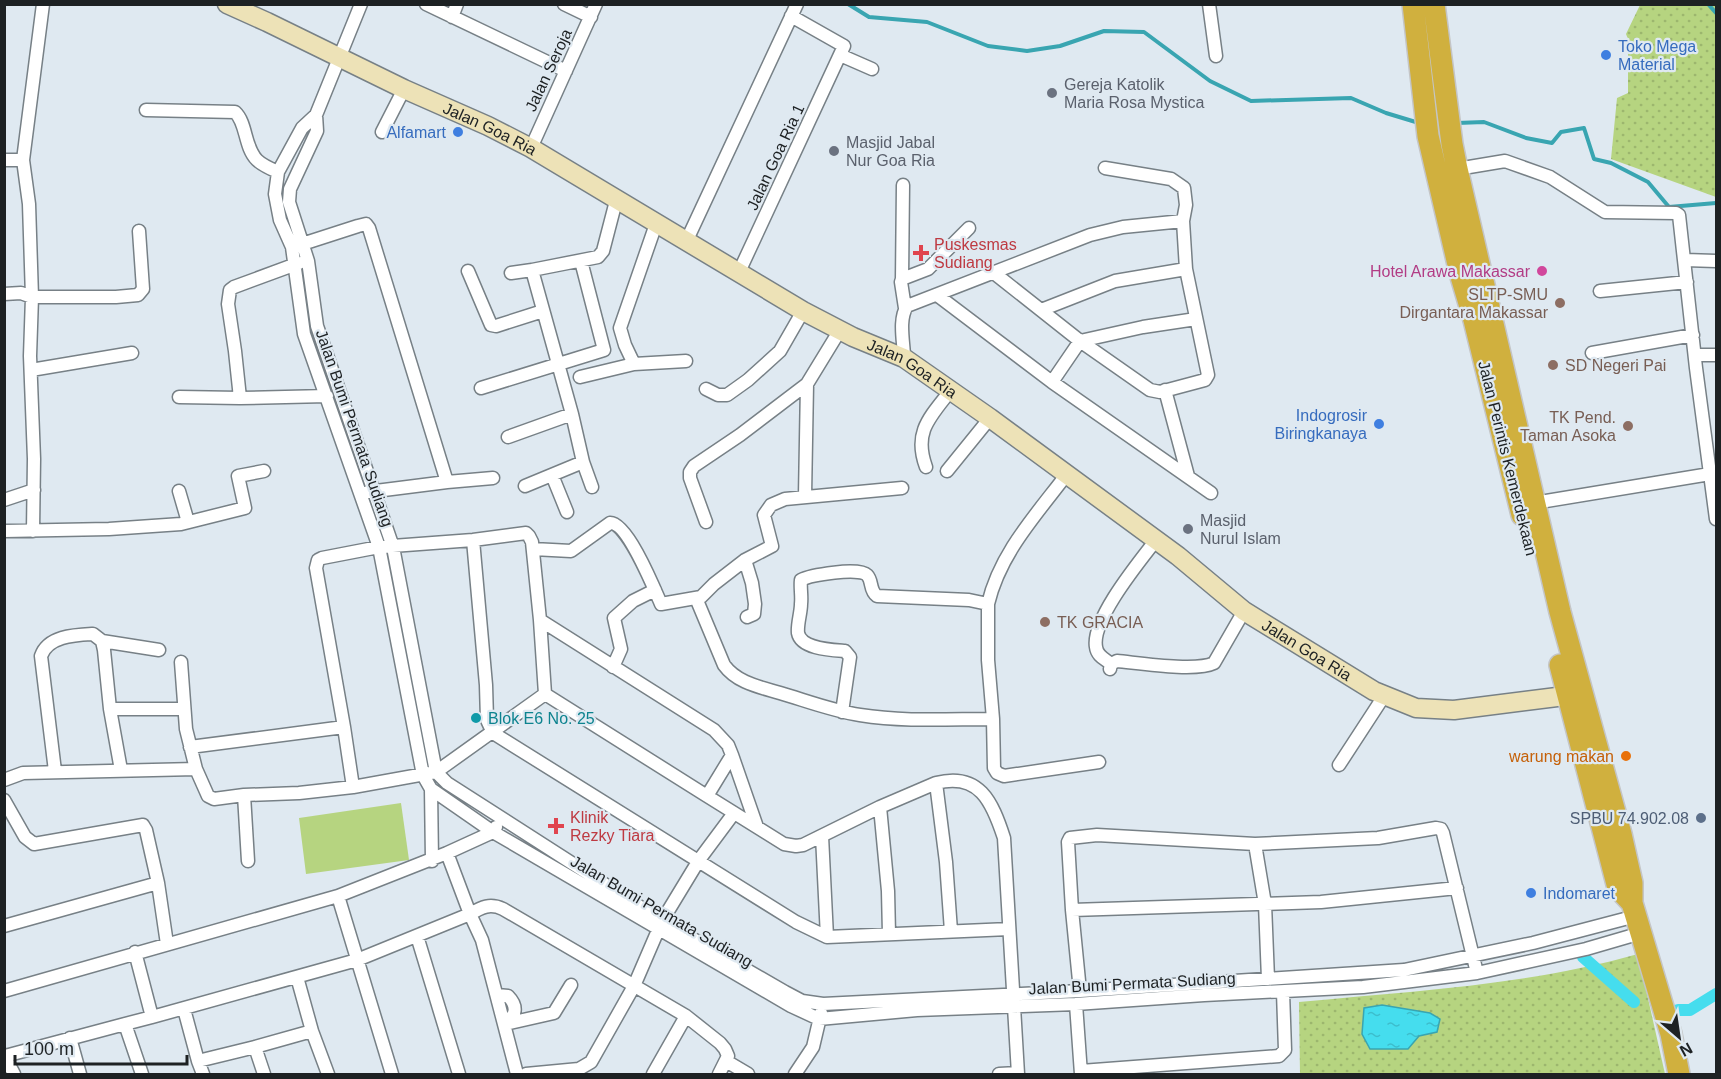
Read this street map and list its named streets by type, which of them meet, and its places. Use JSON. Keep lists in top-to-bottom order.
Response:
{
  "streets": {
    "highway": ["Jalan Perintis Kemerdekaan"],
    "main road": ["Jalan Goa Ria"],
    "street": ["Jalan Seroja", "Jalan Goa Ria 1", "Jalan Bumi Permata Sudiang"]
  },
  "crossings": [
    ["Jalan Seroja", "Jalan Goa Ria"],
    ["Jalan Goa Ria", "Jalan Goa Ria 1"],
    ["Jalan Goa Ria", "Jalan Perintis Kemerdekaan"],
    ["Jalan Bumi Permata Sudiang", "Jalan Perintis Kemerdekaan"]
  ],
  "places": {
    "other": [
      "Toko Mega Material",
      "Gereja Katolik Maria Rosa Mystica",
      "Alfamart",
      "Masjid Jabal Nur Goa Ria",
      "Hotel Arawa Makassar",
      "SLTP-SMU Dirgantara Makassar",
      "SD Negeri Pai",
      "Indogrosir Biringkanaya",
      "TK Pend. Taman Asoka",
      "Masjid Nurul Islam",
      "TK GRACIA",
      "Blok E6 No. 25",
      "warung makan",
      "SPBU 74.902.08",
      "Indomaret"
    ],
    "health": ["Puskesmas Sudiang", "Klinik Rezky Tiara"]
  },
  "scale_bar": "100 m",
  "north": "bottom right"
}
